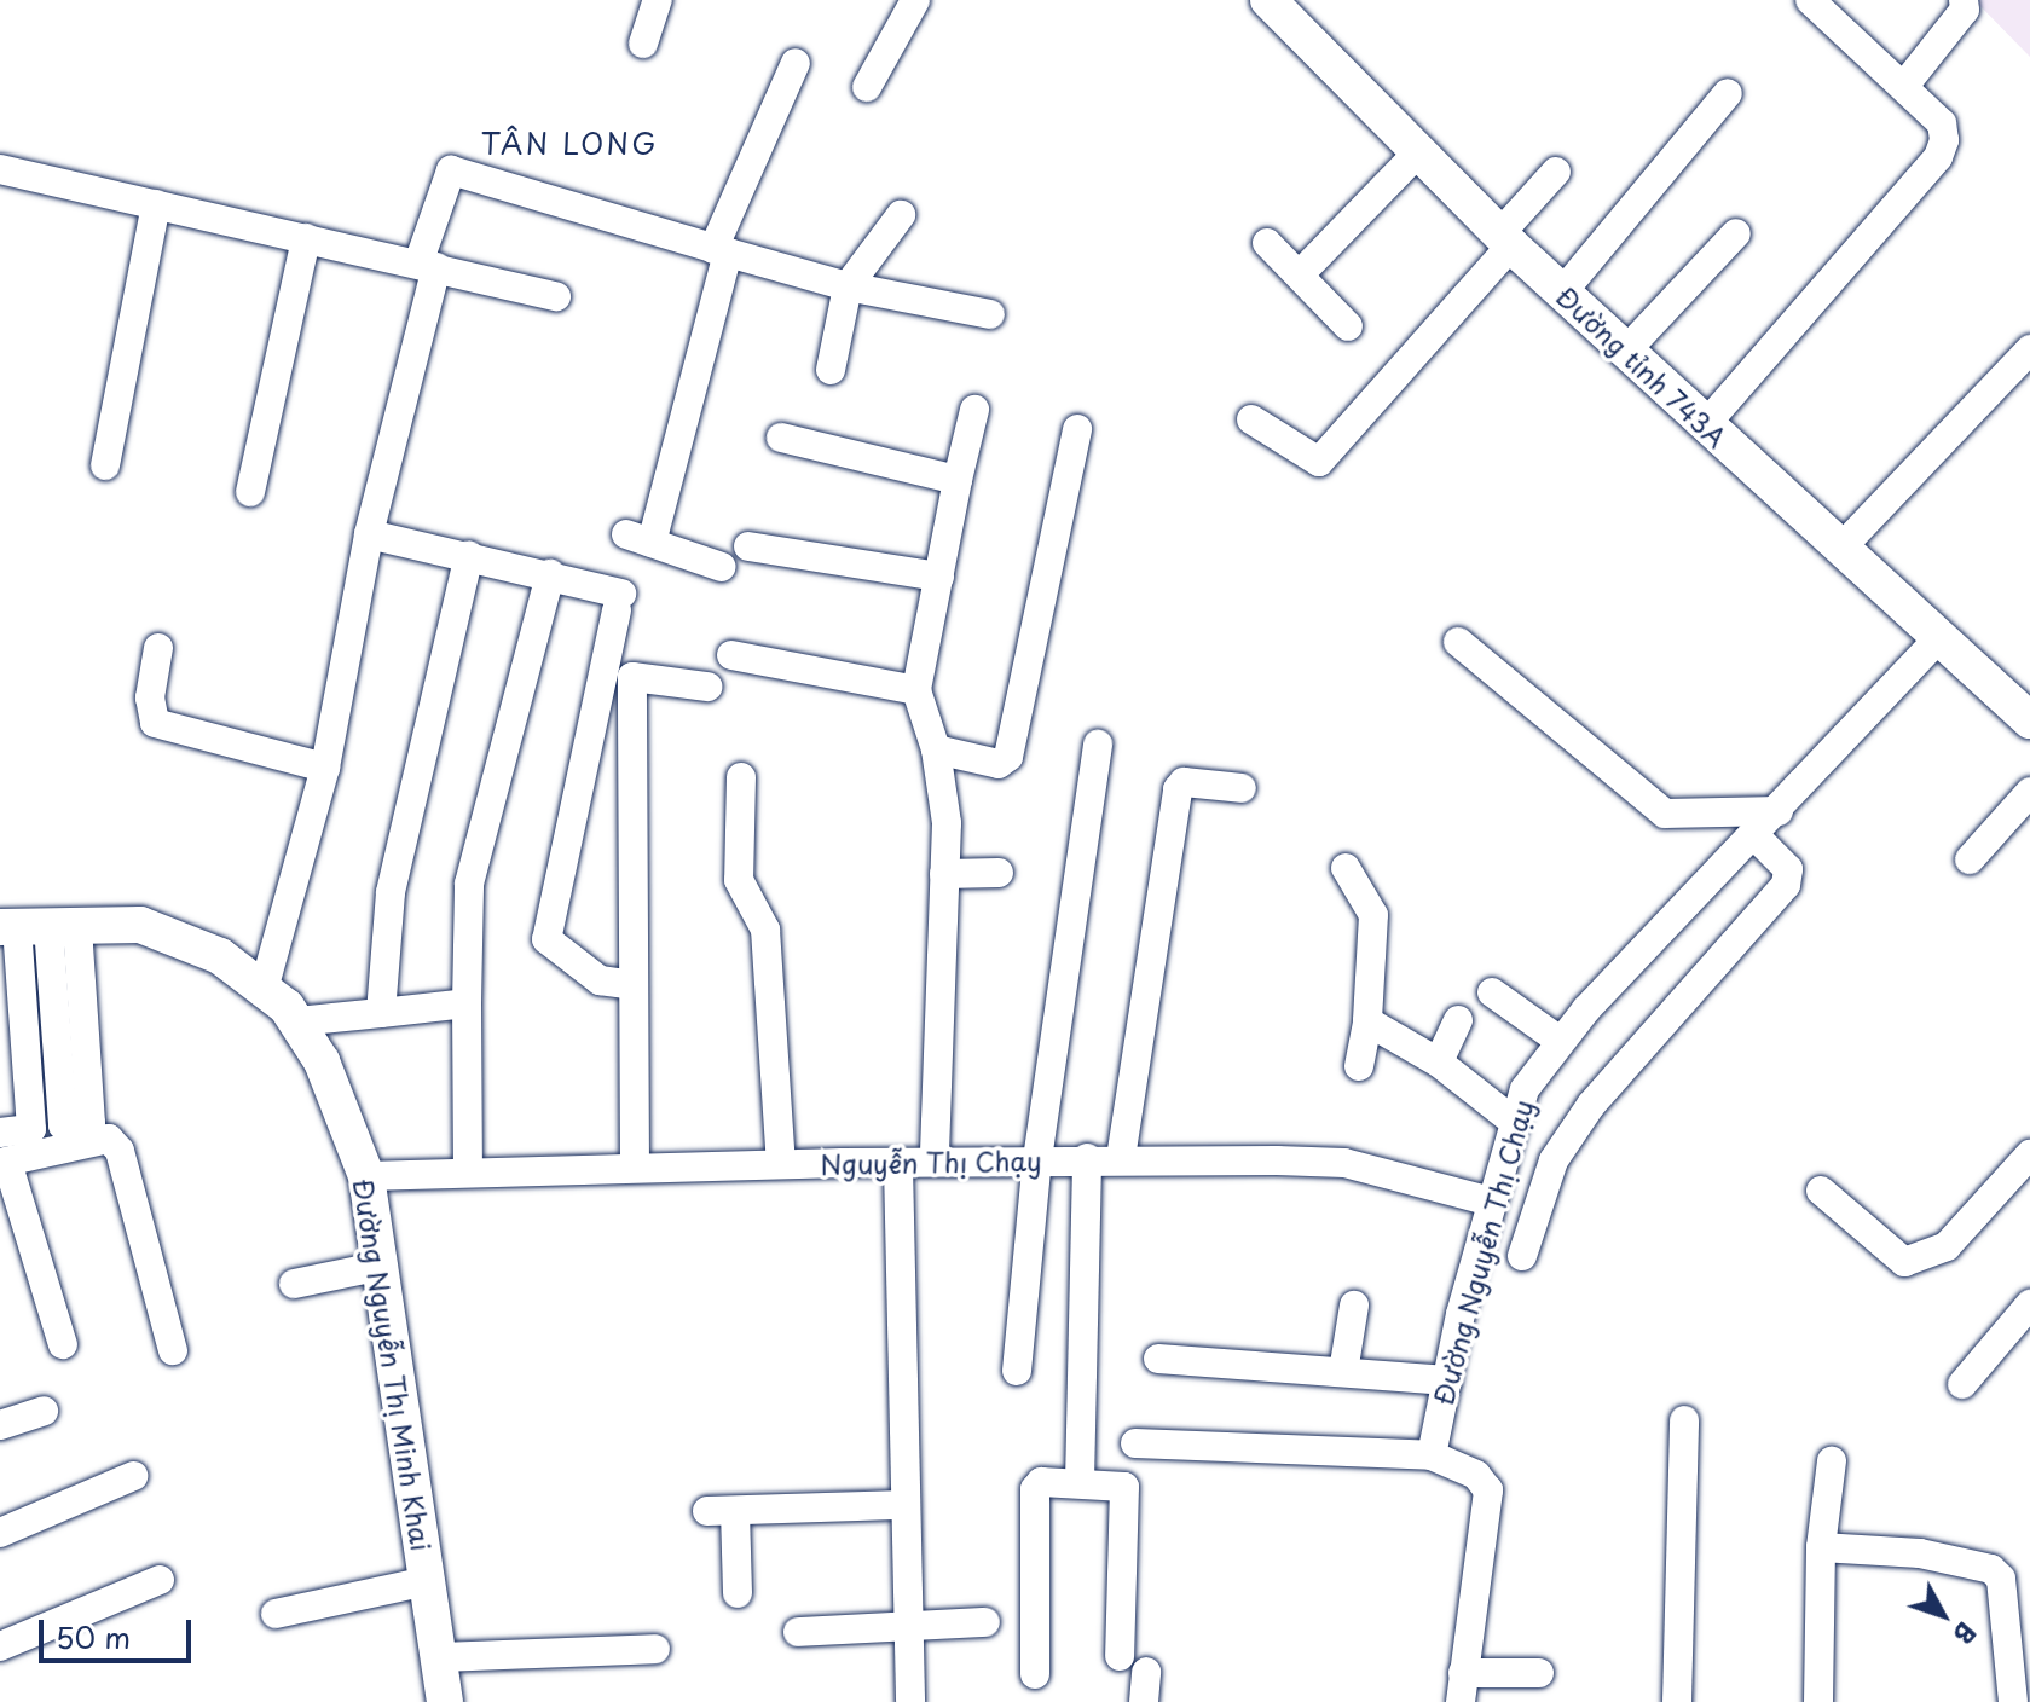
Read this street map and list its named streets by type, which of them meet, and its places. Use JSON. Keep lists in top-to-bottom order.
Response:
{
  "streets": {
    "main road": ["Đường tỉnh 743A", "Đường Nguyễn Thị Minh Khai"],
    "street": ["Nguyễn Thị Chạy", "Đường Nguyễn Thị Chạy"]
  },
  "crossings": [
    ["Đường tỉnh 743A", "Đường Nguyễn Thị Chạy"],
    ["Nguyễn Thị Chạy", "Đường Nguyễn Thị Chạy"],
    ["Nguyễn Thị Chạy", "Đường Nguyễn Thị Minh Khai"]
  ],
  "districts": ["TÂN LONG"],
  "scale_bar": "50 m",
  "north": "bottom right"
}
